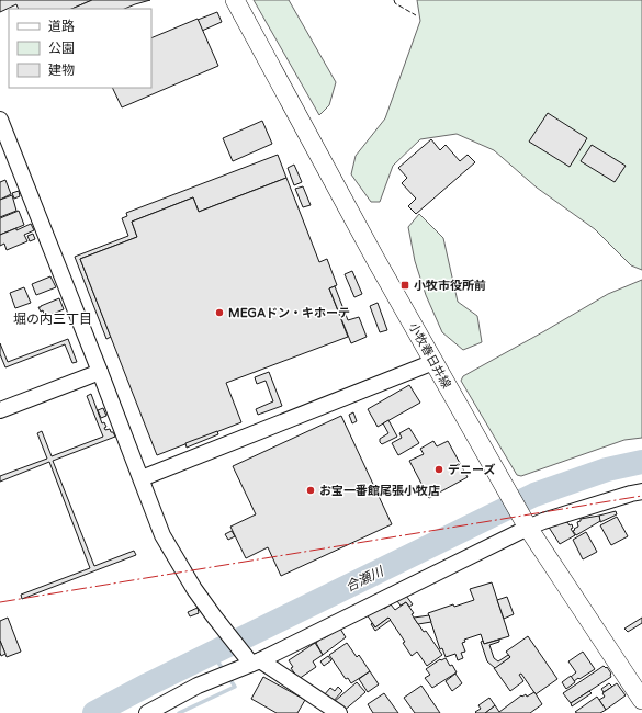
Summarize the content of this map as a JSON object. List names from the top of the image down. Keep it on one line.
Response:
{"streets":{"main road":["小牧春日井線"]},"districts":["堀の内三丁目"],"water":["合瀬川"],"places":{"transit":["小牧市役所前"],"other":["MEGAドン・キホーテ","デニーズ","お宝一番館尾張小牧店"]},"legend":["道路","公園","建物"]}
